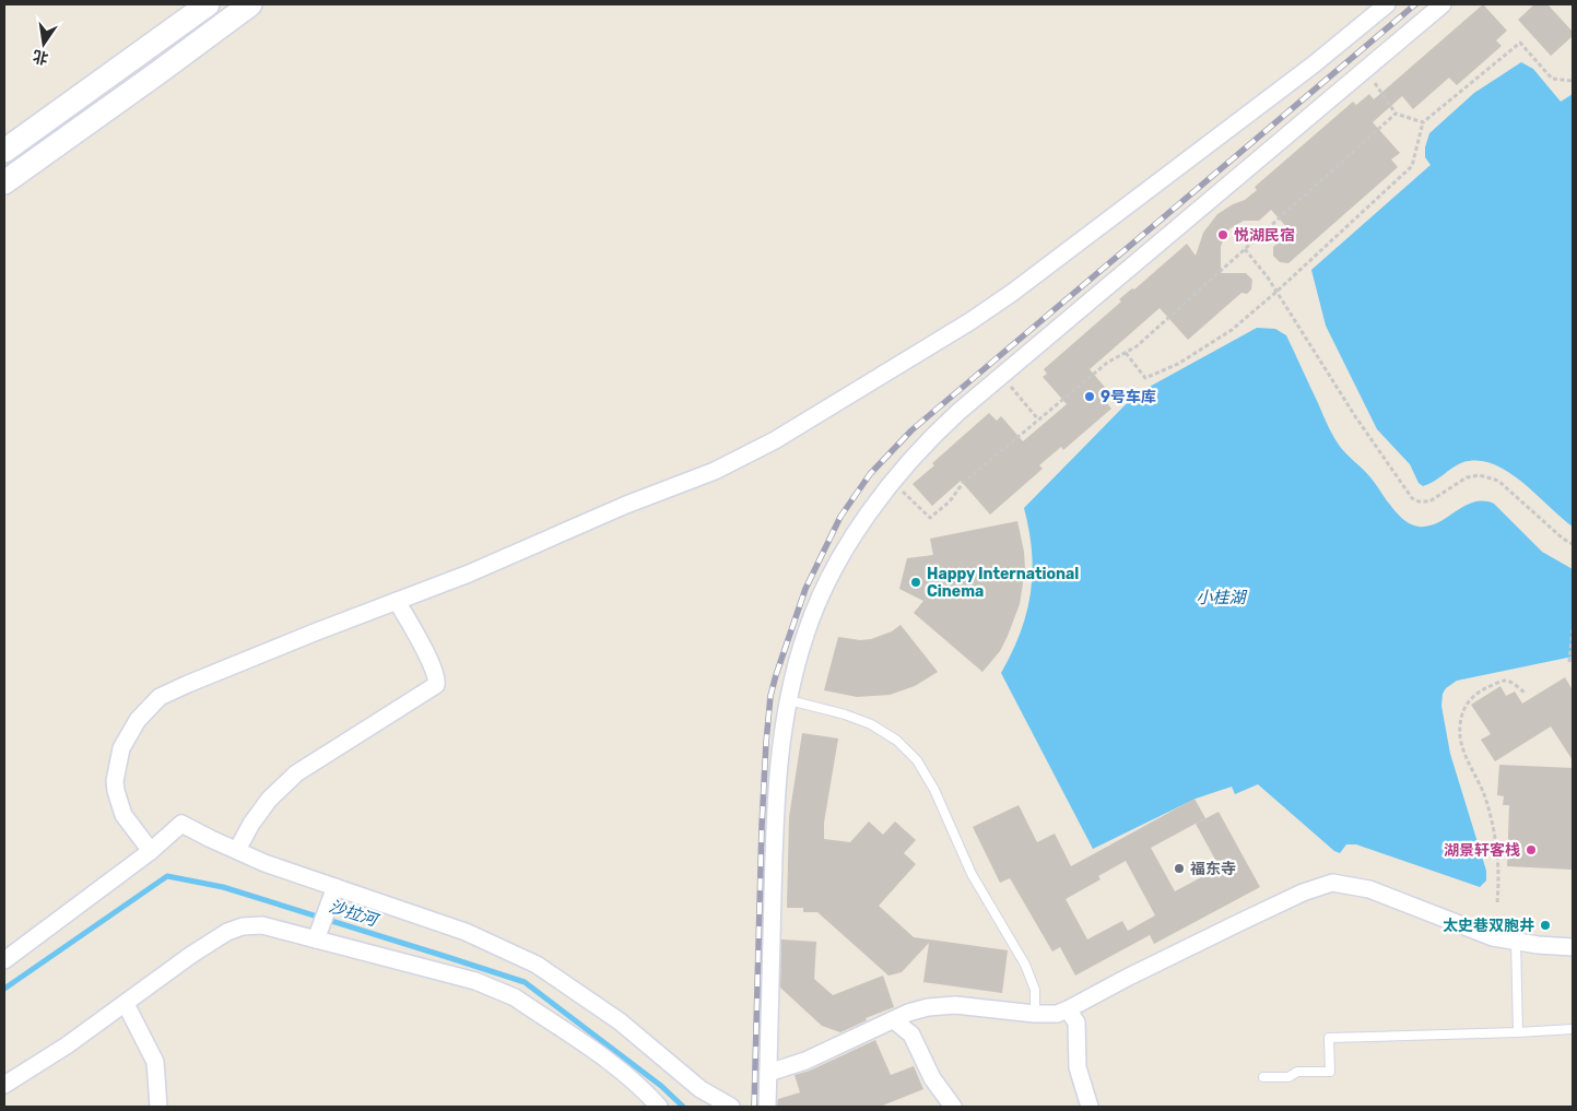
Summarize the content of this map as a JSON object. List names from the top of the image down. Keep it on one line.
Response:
{"water":["小桂湖","沙拉河"],"places":["悦湖民宿","9号车库","Happy International Cinema","湖景轩客栈","福东寺","太史巷双胞井"],"north":"bottom"}
